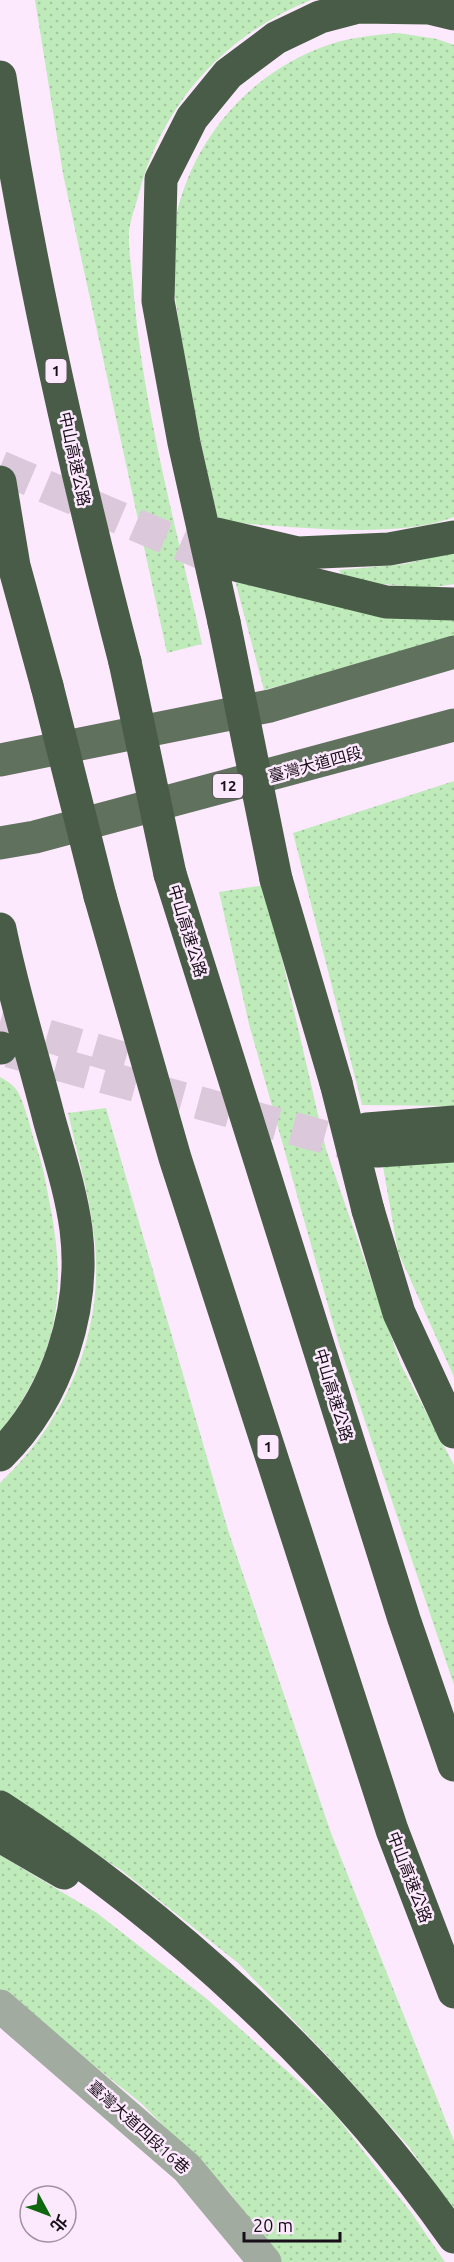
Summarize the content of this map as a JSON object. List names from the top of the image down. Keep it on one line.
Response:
{"streets":{"highway":["1","中山高速公路"],"main road":["臺灣大道四段","12"],"street":["臺灣大道四段16巷"]},"scale_bar":"20 m","north":"bottom right"}
